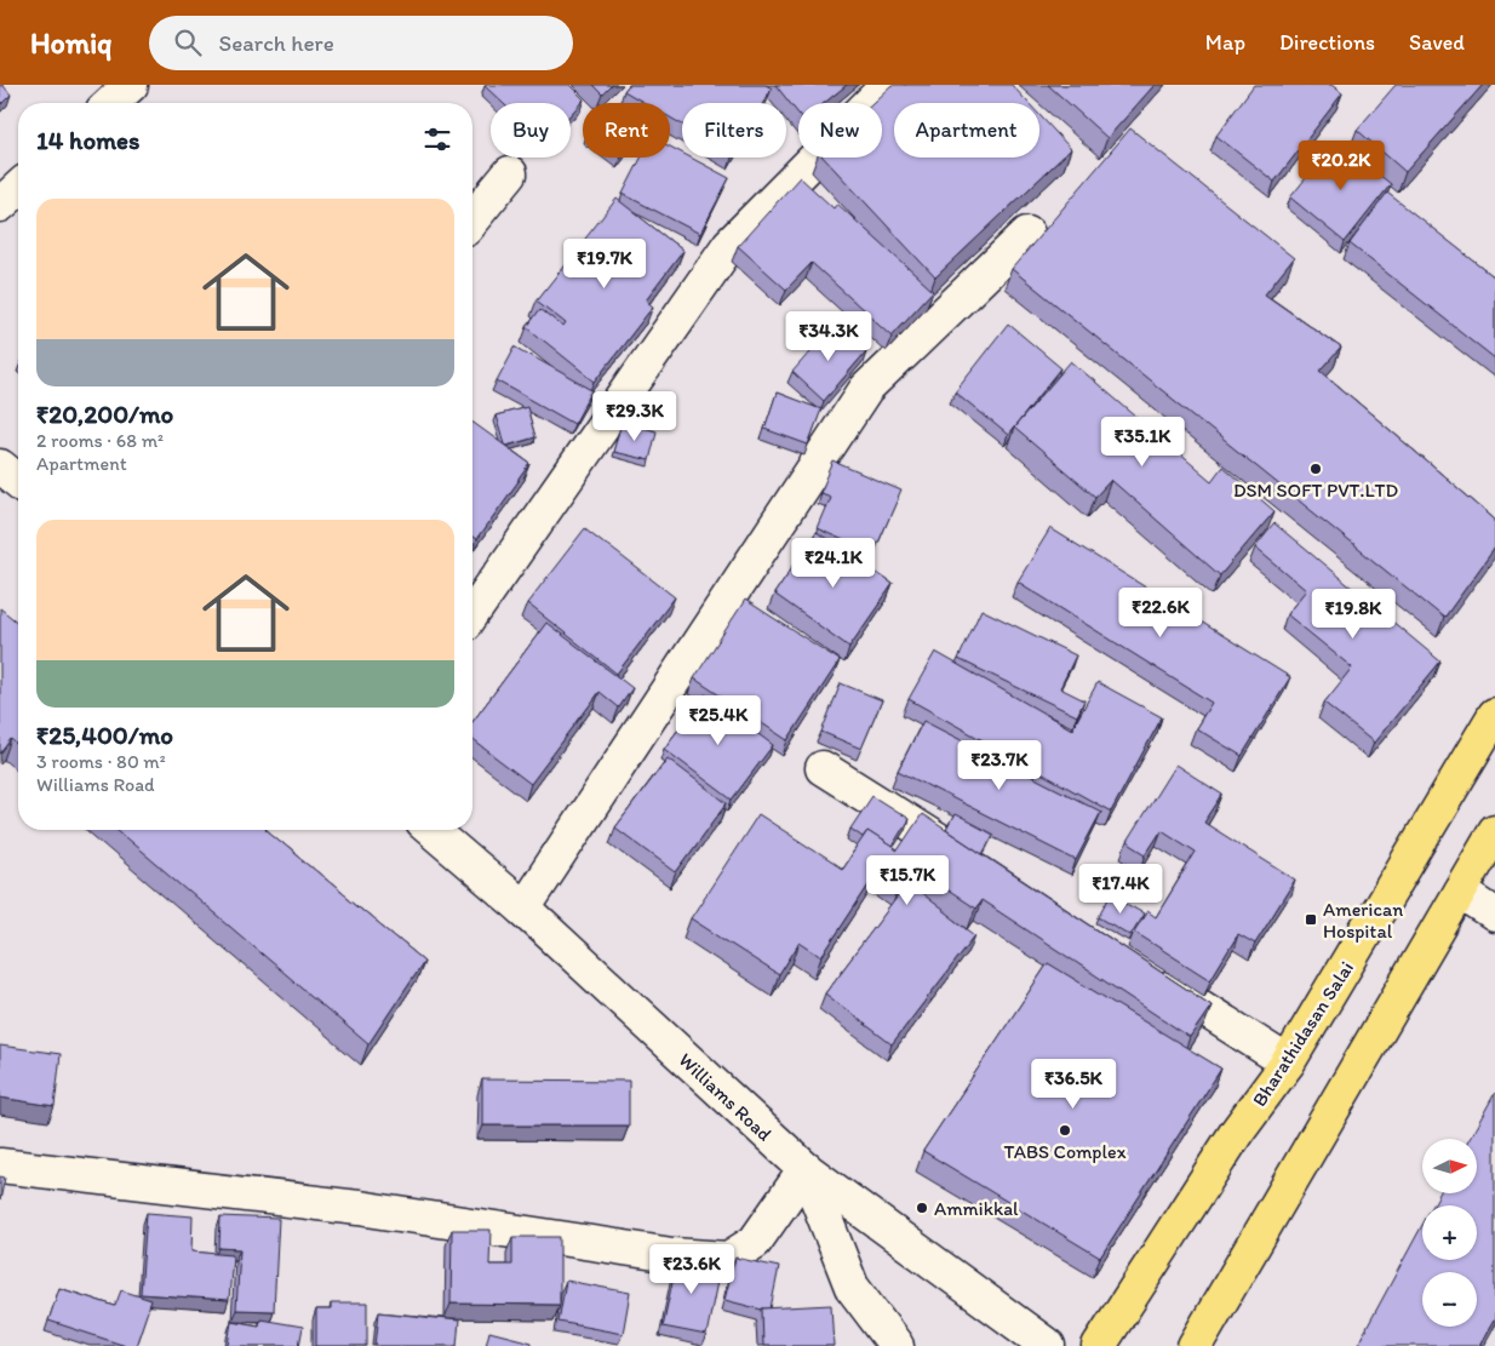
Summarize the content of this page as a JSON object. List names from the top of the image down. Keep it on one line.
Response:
{"streets":{"main road":["Bharathidasan Salai"],"street":["Williams Road"]},"places":{"other":["DSM SOFT PVT.LTD","TABS Complex","Ammikkal"],"transit":["American Hospital"]},"north":"right","page":{"header":"Homiq","search":"Search here","nav":["Map","Directions","Saved"],"chip":["Buy","Rent","Filters","New","Apartment"],"heading":"14 homes","price":["₹20.2K","₹19.7K","₹34.3K","₹29.3K","₹35.1K","₹24.1K","₹22.6K","₹19.8K","₹25.4K","₹23.7K","₹15.7K","₹17.4K","₹36.5K","₹23.6K"],"list":[{"name":"₹20,200/mo","note":"2 rooms · 68 m² · Apartment"},{"name":"₹25,400/mo","note":"3 rooms · 80 m² · Williams Road"}],"map_buttons":["+","−"]}}
